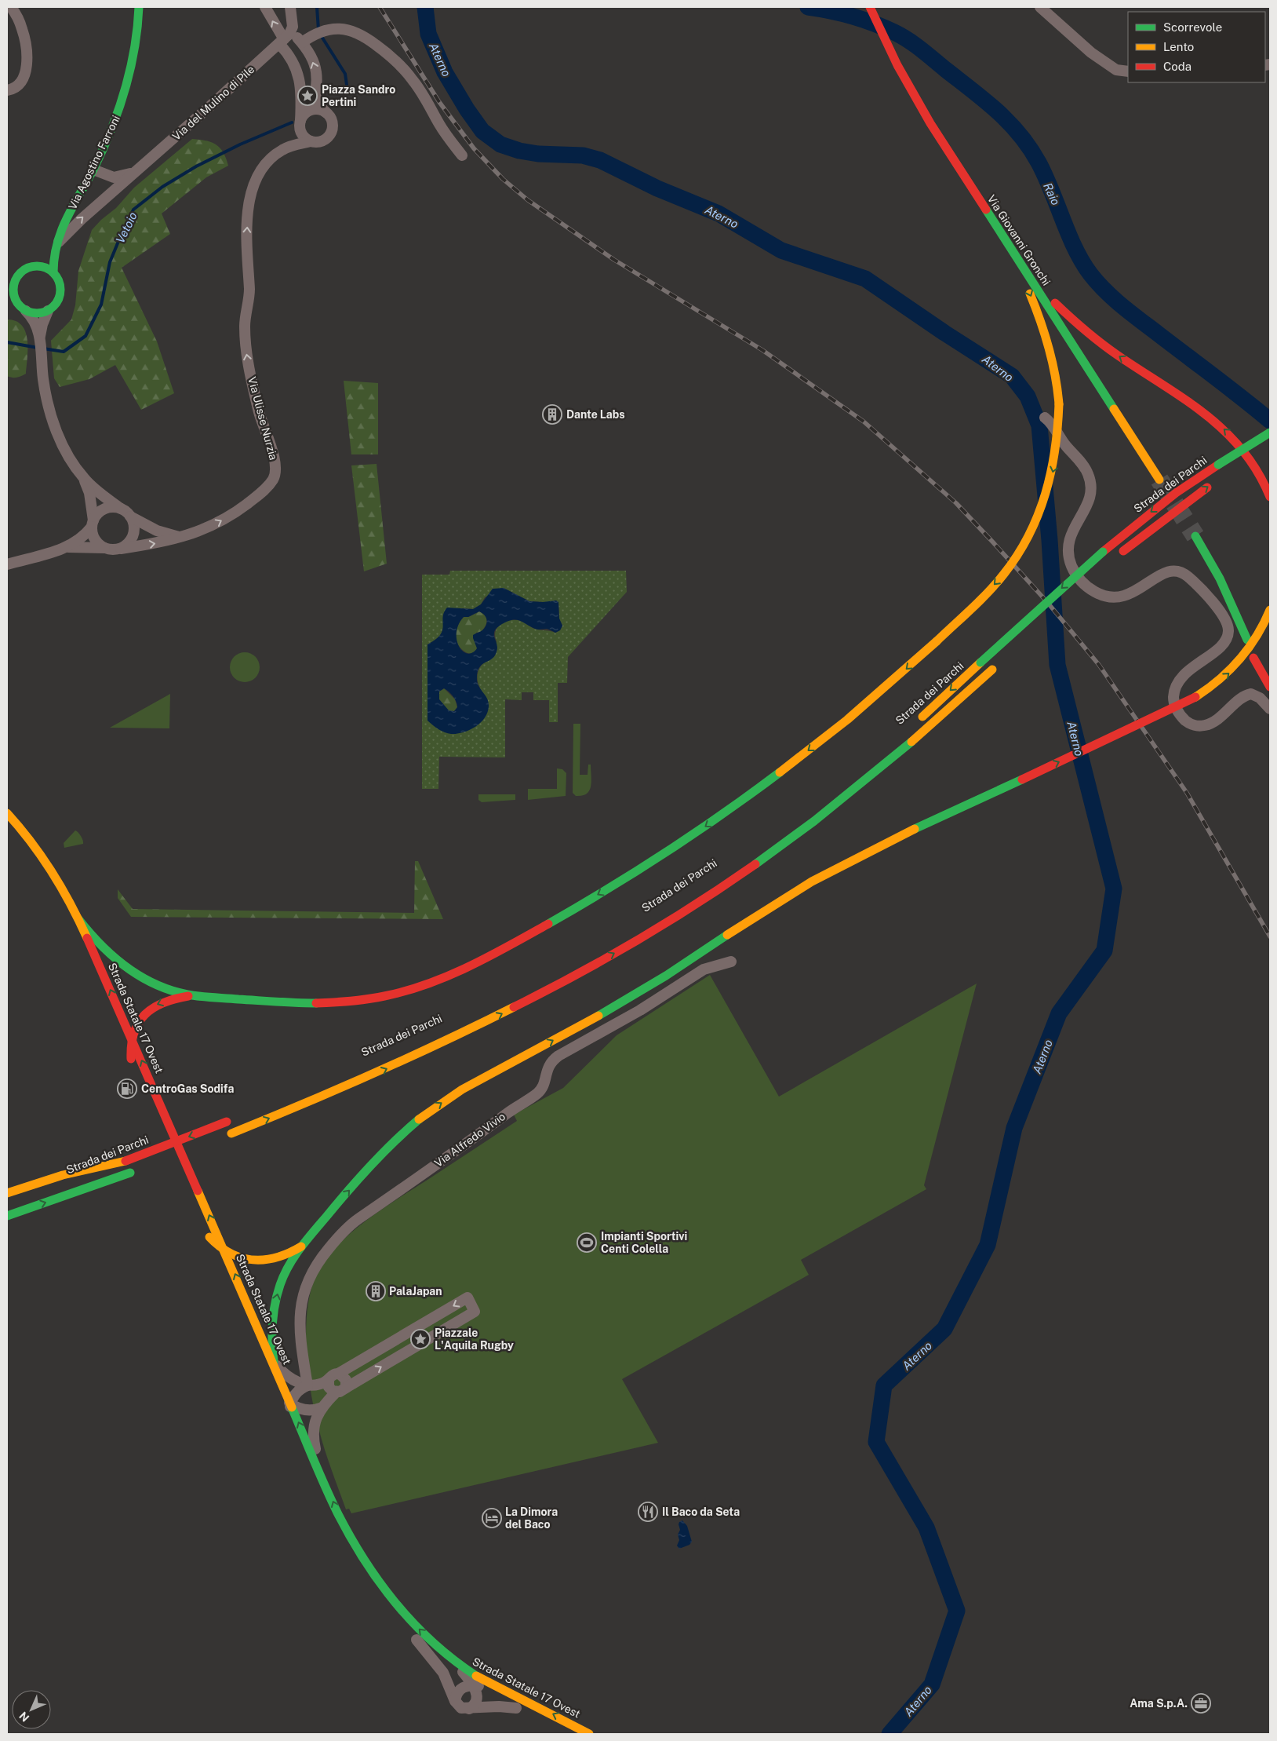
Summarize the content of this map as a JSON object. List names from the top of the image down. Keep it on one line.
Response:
{"streets":{"main road":["Via Agostino Farroni","Via Giovanni Gronchi","Strada dei Parchi","Strada Statale 17 Ovest"],"street":["Via del Mulino di Pile","Via Ulisse Nurzia","Via Alfredo Vivio"]},"crossings":[["Via del Mulino di Pile","Via Agostino Farroni"]],"one_way":["Via Ulisse Nurzia"],"water":["Aterno","Raio","Vetoio"],"places":{"place":["Piazza Sandro Pertini","Piazzale L'Aquila Rugby"],"building":["Dante Labs","PalaJapan"],"fuel station":["CentroGas Sodifa"],"sports":["Impianti Sportivi Centi Colella"],"restaurant":["Il Baco da Seta"],"hotel":["La Dimora del Baco"],"office":["Ama S.p.A."]},"legend":["Scorrevole","Lento","Coda"],"north":"bottom left"}
